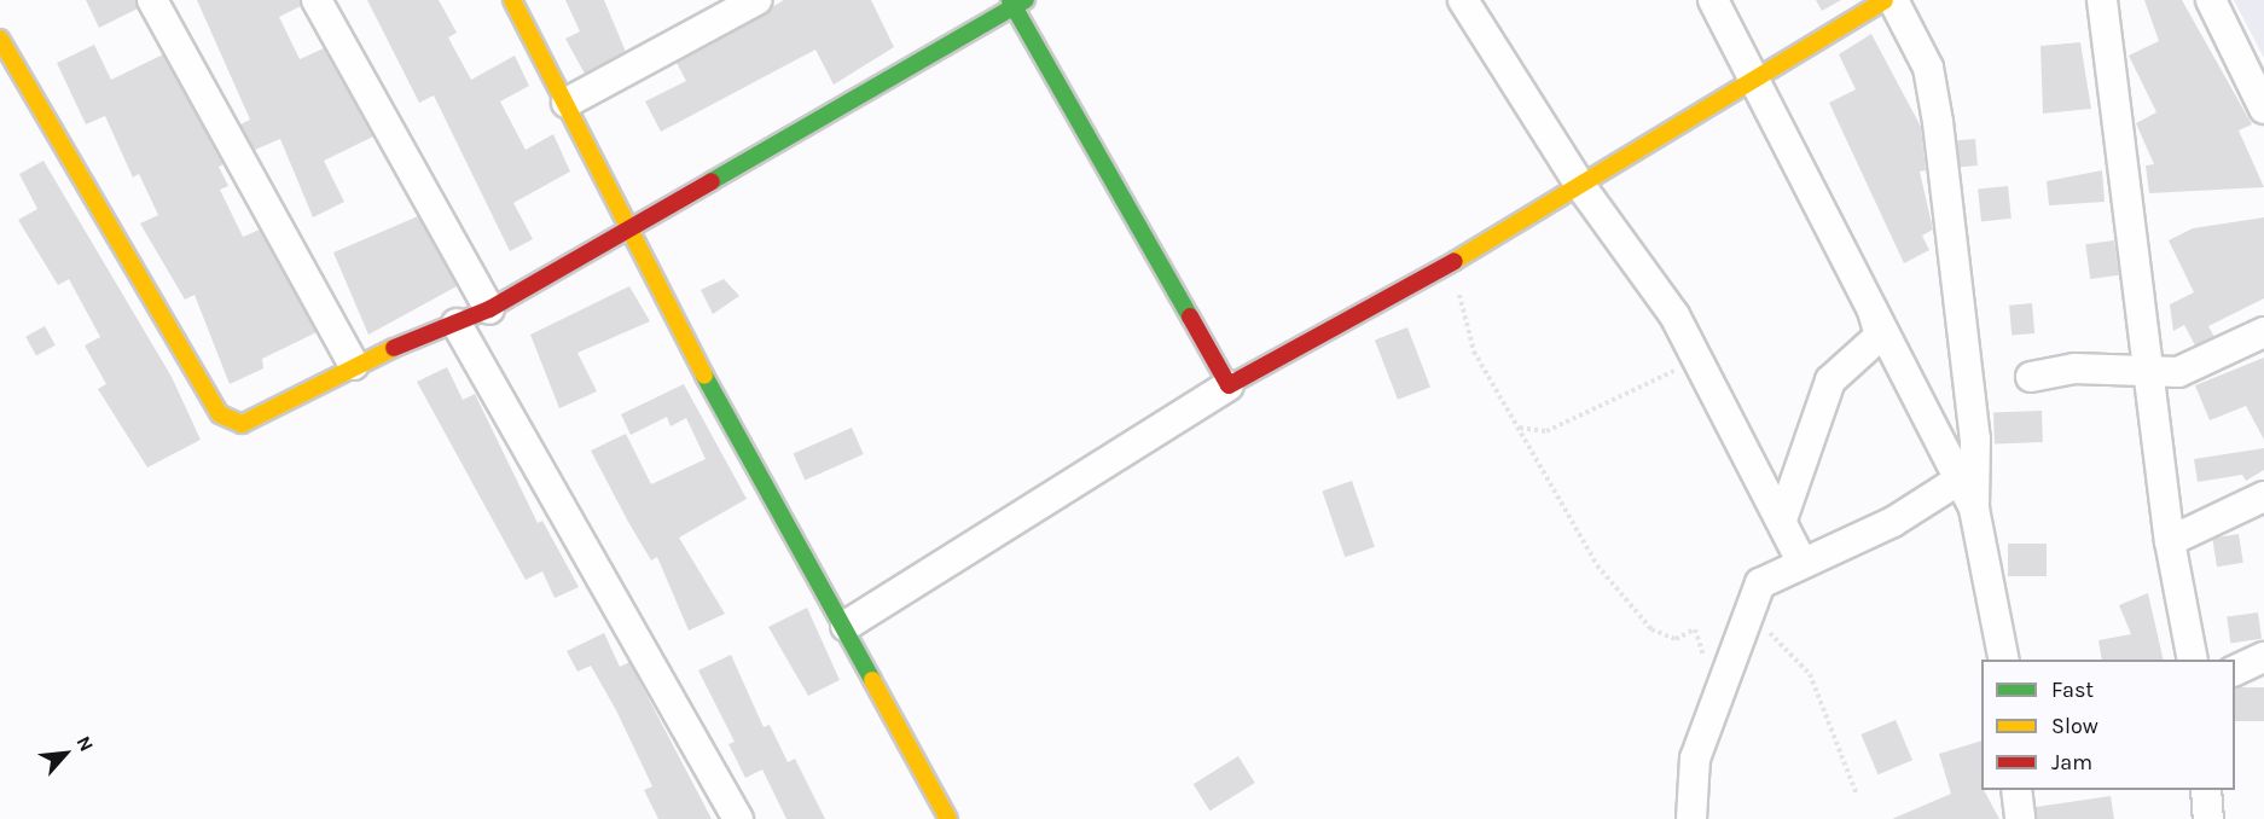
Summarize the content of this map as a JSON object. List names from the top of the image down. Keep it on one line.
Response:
{"legend":["Fast","Slow","Jam"],"north":"top right"}
